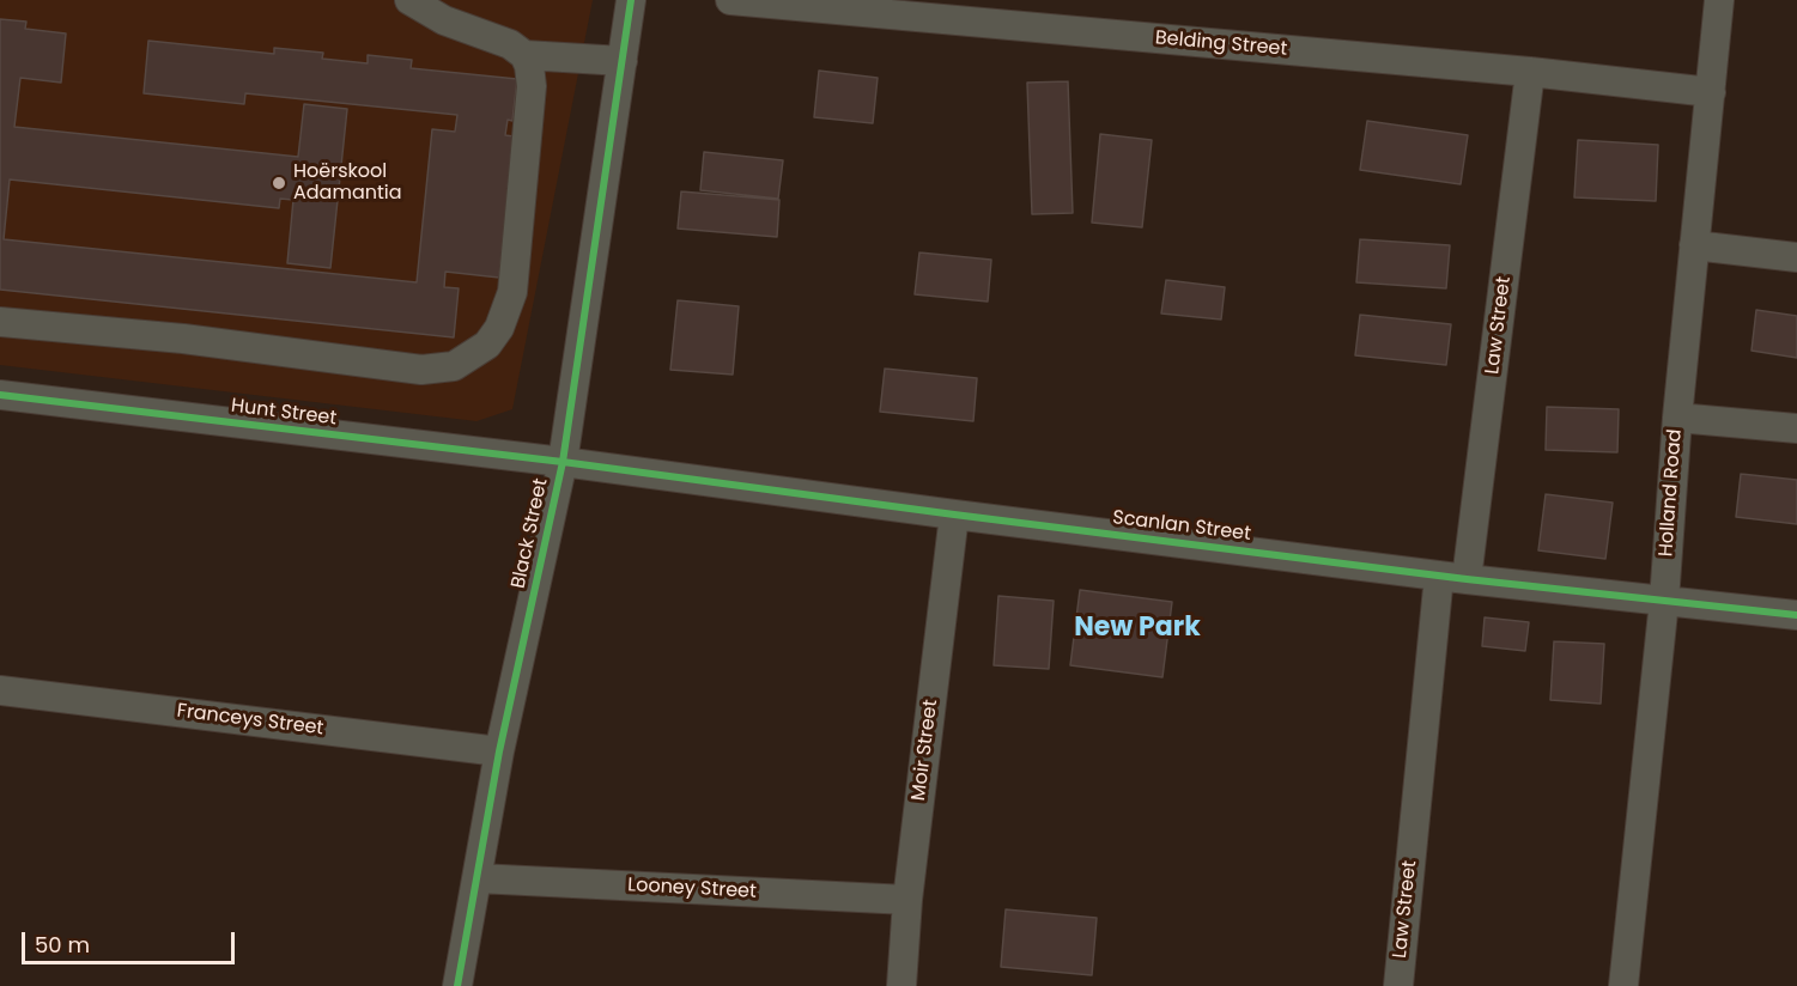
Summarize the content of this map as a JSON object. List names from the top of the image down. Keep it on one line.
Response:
{"streets":{"street":["Belding Street","Law Street","Hunt Street","Holland Road","Scanlan Street","Black Street","Franceys Street","Moir Street","Looney Street"]},"crossings":[["Belding Street","Law Street"],["Belding Street","Holland Road"],["Law Street","Scanlan Street"],["Hunt Street","Scanlan Street"],["Hunt Street","Black Street"],["Holland Road","Scanlan Street"],["Scanlan Street","Black Street"],["Scanlan Street","Moir Street"],["Black Street","Franceys Street"],["Black Street","Looney Street"],["Moir Street","Looney Street"]],"districts":["New Park"],"places":["Hoërskool Adamantia"],"scale_bar":"50 m"}
